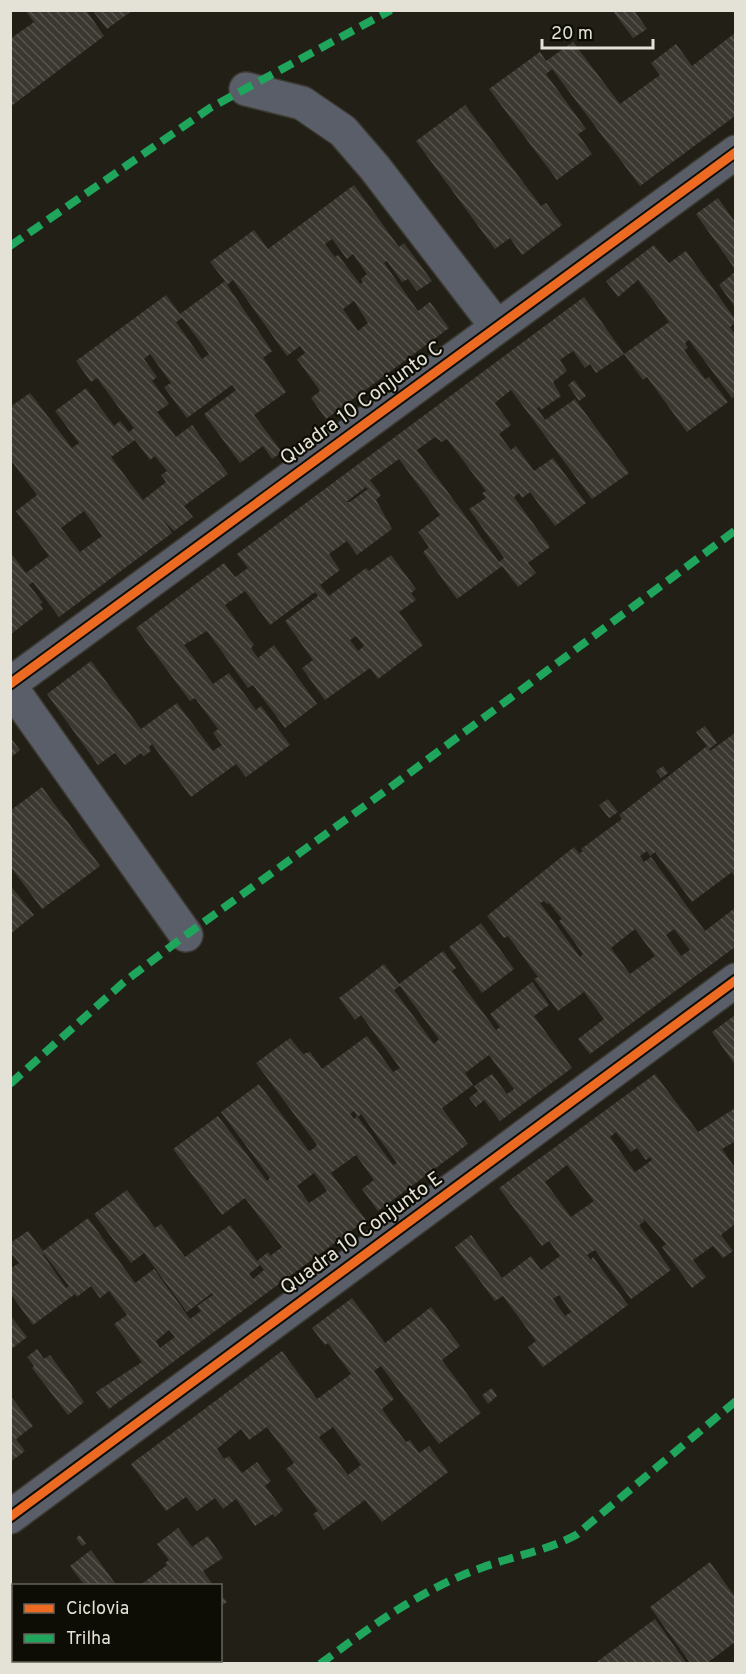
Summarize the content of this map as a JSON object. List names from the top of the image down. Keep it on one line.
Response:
{"streets":{"street":["Quadra 10 Conjunto C","Quadra 10 Conjunto E"]},"legend":["Ciclovia","Trilha"],"scale_bar":"20 m"}
